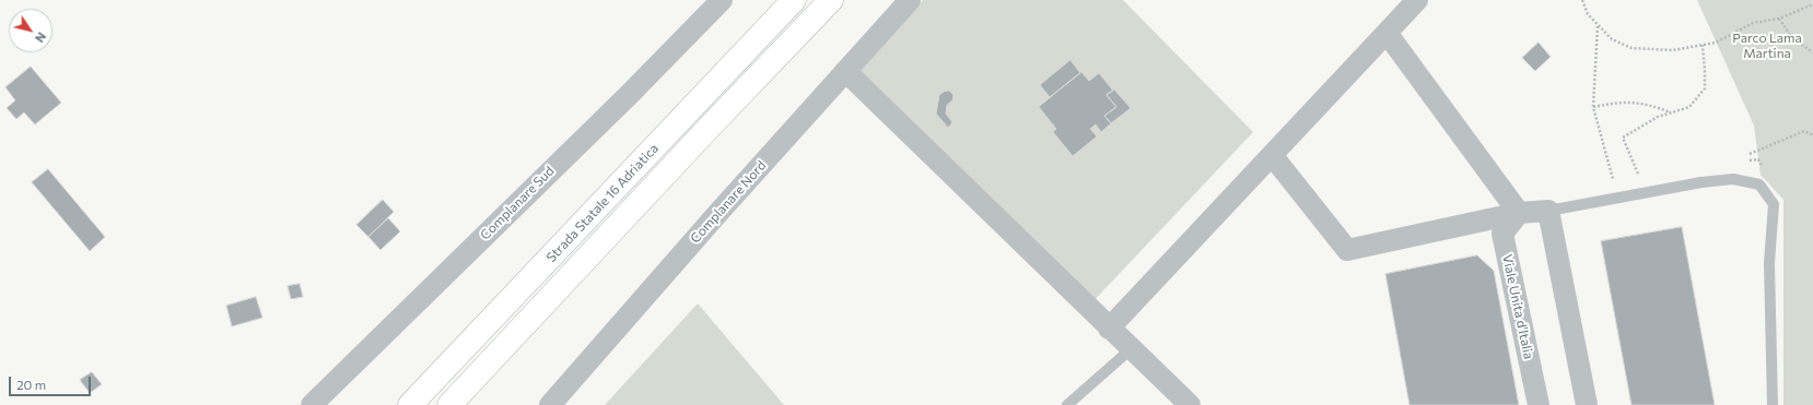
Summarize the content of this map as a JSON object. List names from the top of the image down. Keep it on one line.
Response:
{"streets":{"highway":["Strada Statale 16 Adriatica"],"street":["Complanare Nord","Complanare Sud","Viale Unita d'Italia"]},"parks":["Parco Lama Martina"],"scale_bar":"20 m","north":"bottom right"}
